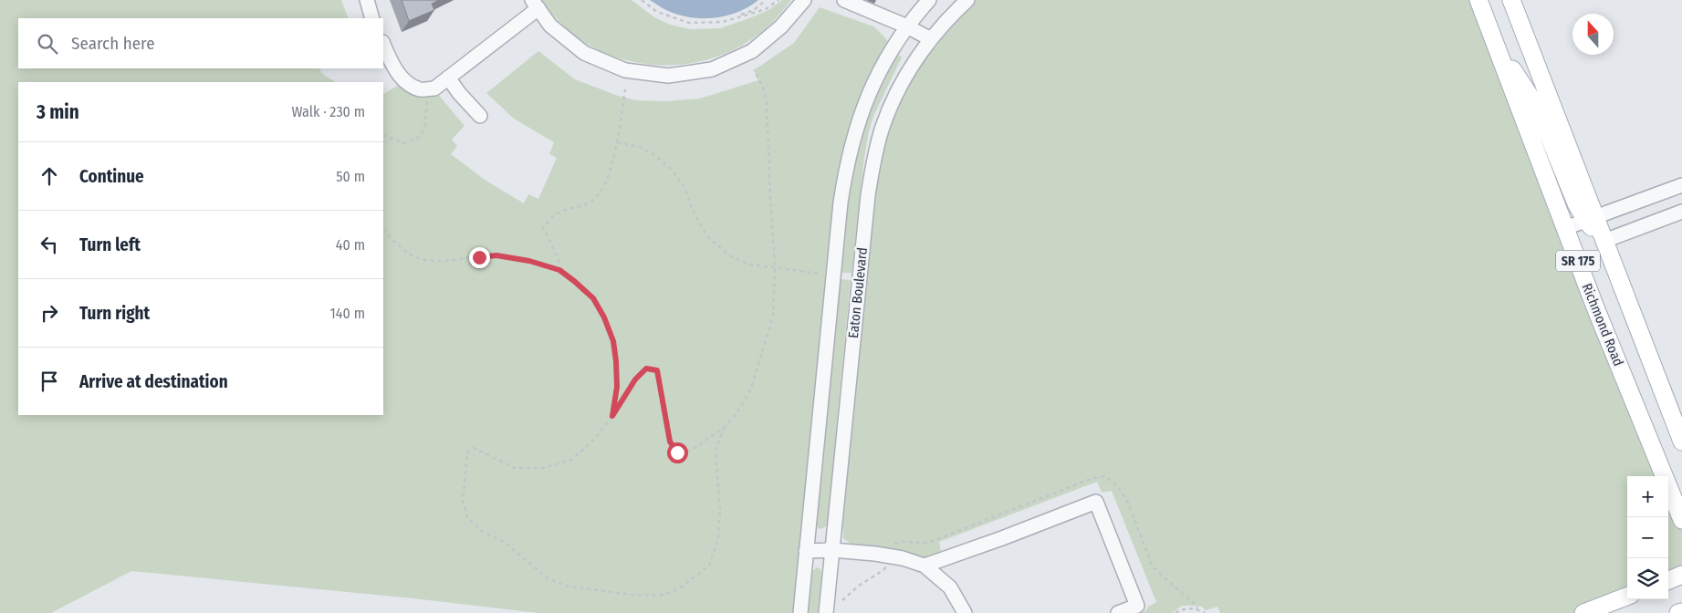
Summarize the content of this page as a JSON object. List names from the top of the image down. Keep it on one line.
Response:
{"streets":{"main road":["SR 175","Richmond Road"],"street":["Eaton Boulevard"]},"north":"top","page":{"search":"Search here","heading":["3 min","Walk · 230 m"],"list":[["Continue","50 m"],["Turn left","40 m"],["Turn right","140 m"],"Arrive at destination"],"map_buttons":["+","−"]}}
